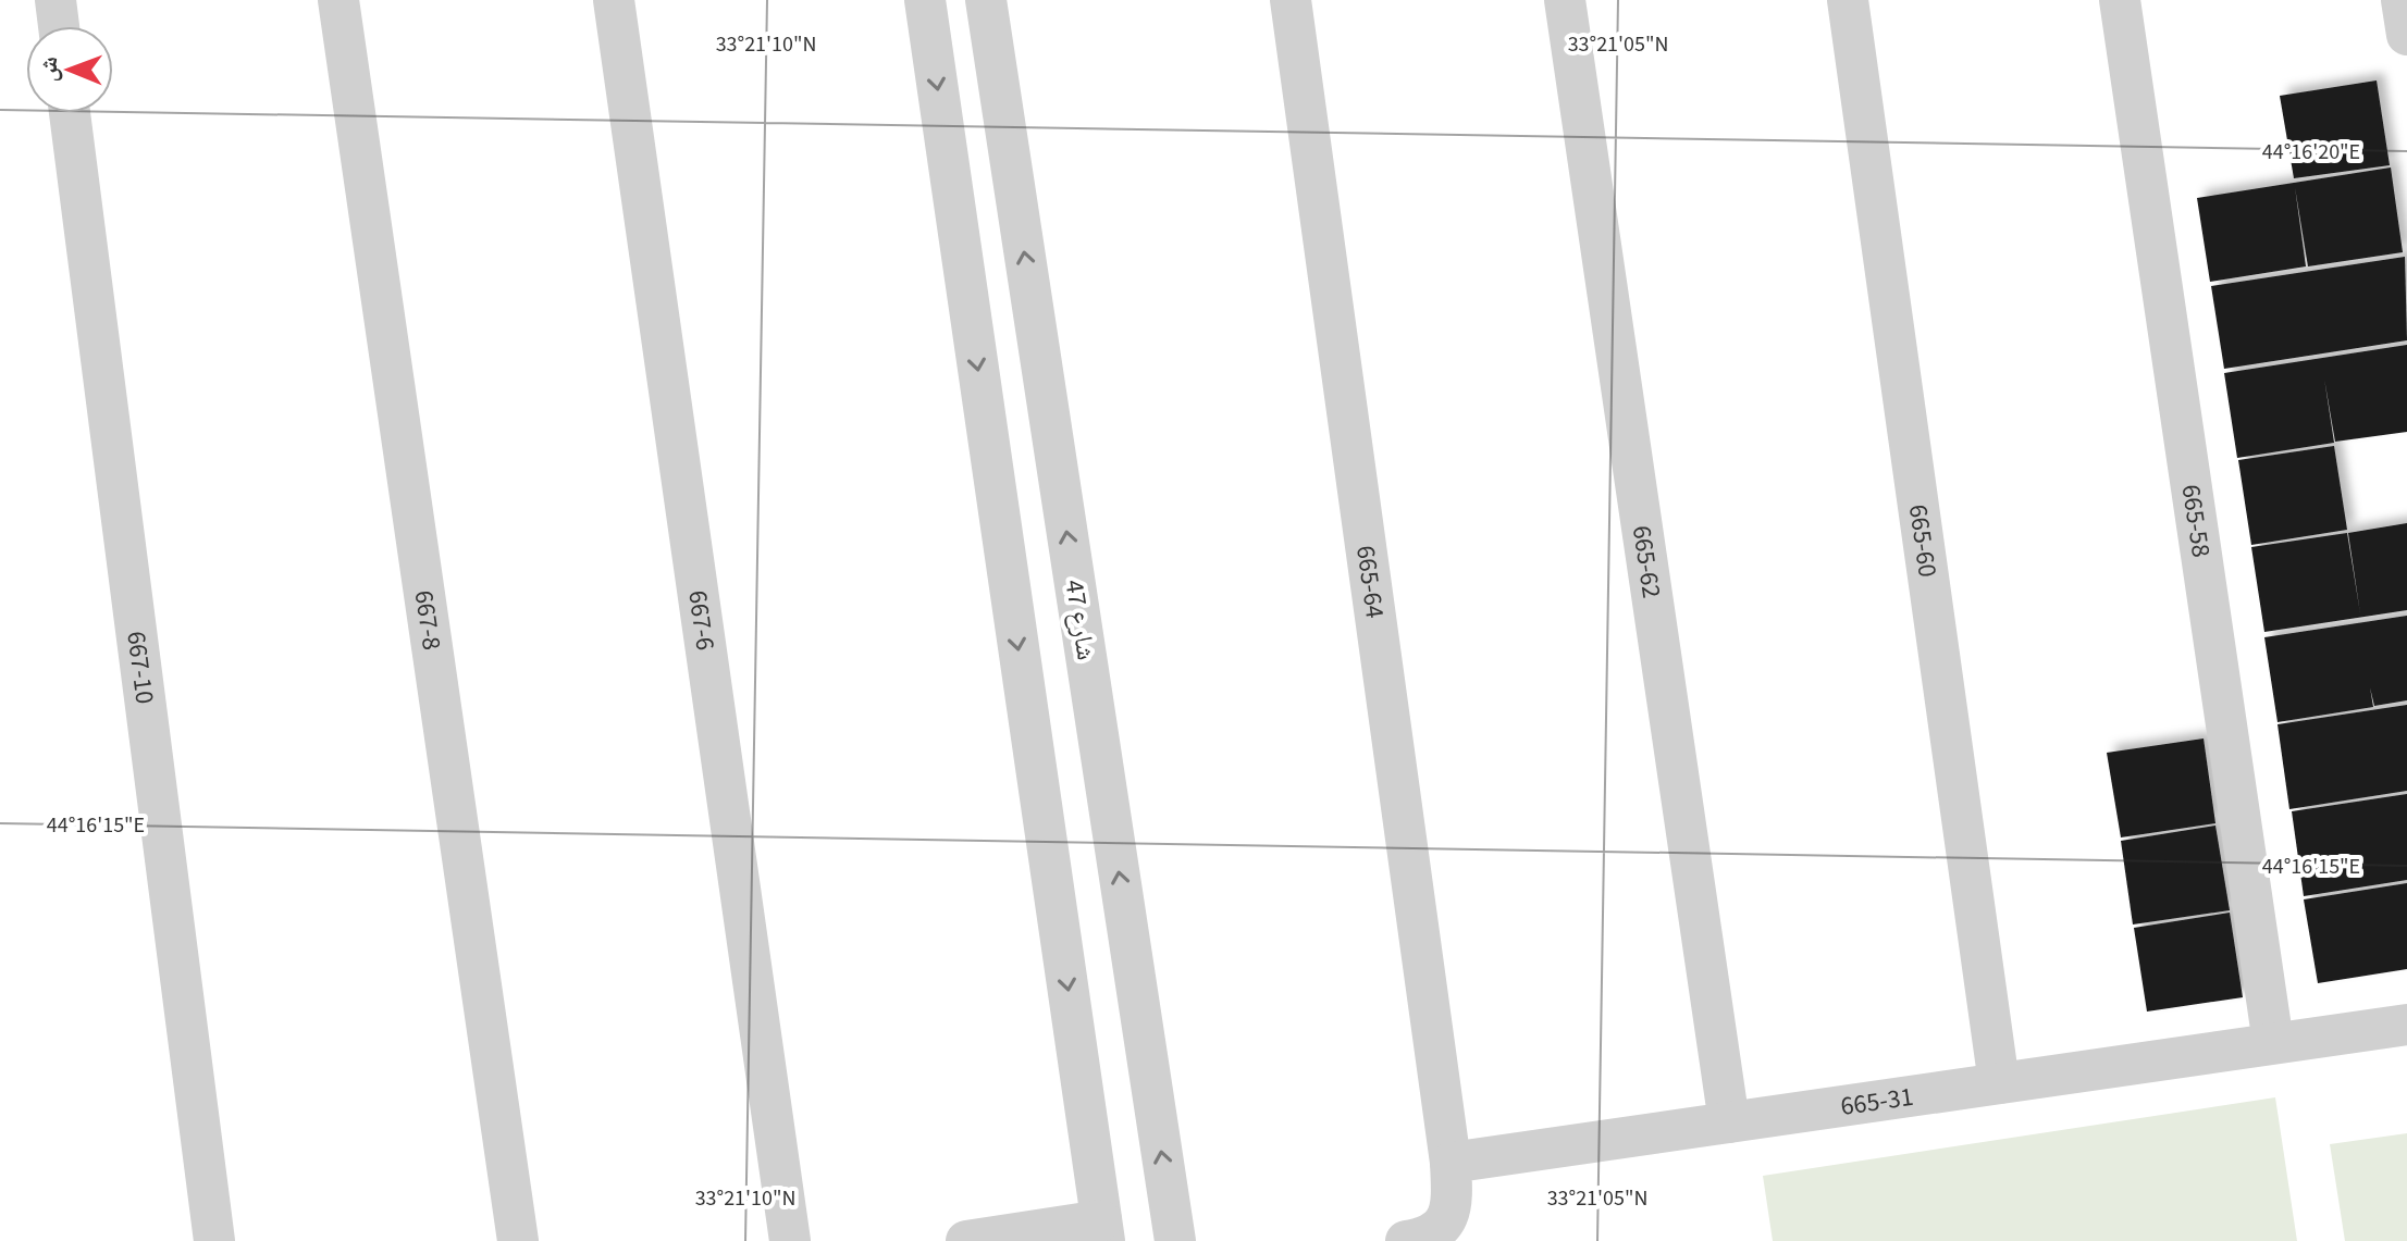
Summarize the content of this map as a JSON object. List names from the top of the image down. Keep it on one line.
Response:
{"streets":{"street":["665-58","665-60","665-62","665-64","667-8","667-6","شارع 47","667-10","665-31"]},"crossings":[["665-58","665-31"],["665-60","665-31"],["665-62","665-31"],["665-64","665-31"]],"north":"left","coordinates":["33°21'10\"N","33°21'05\"N","44°16'20\"E","44°16'15\"E"]}
